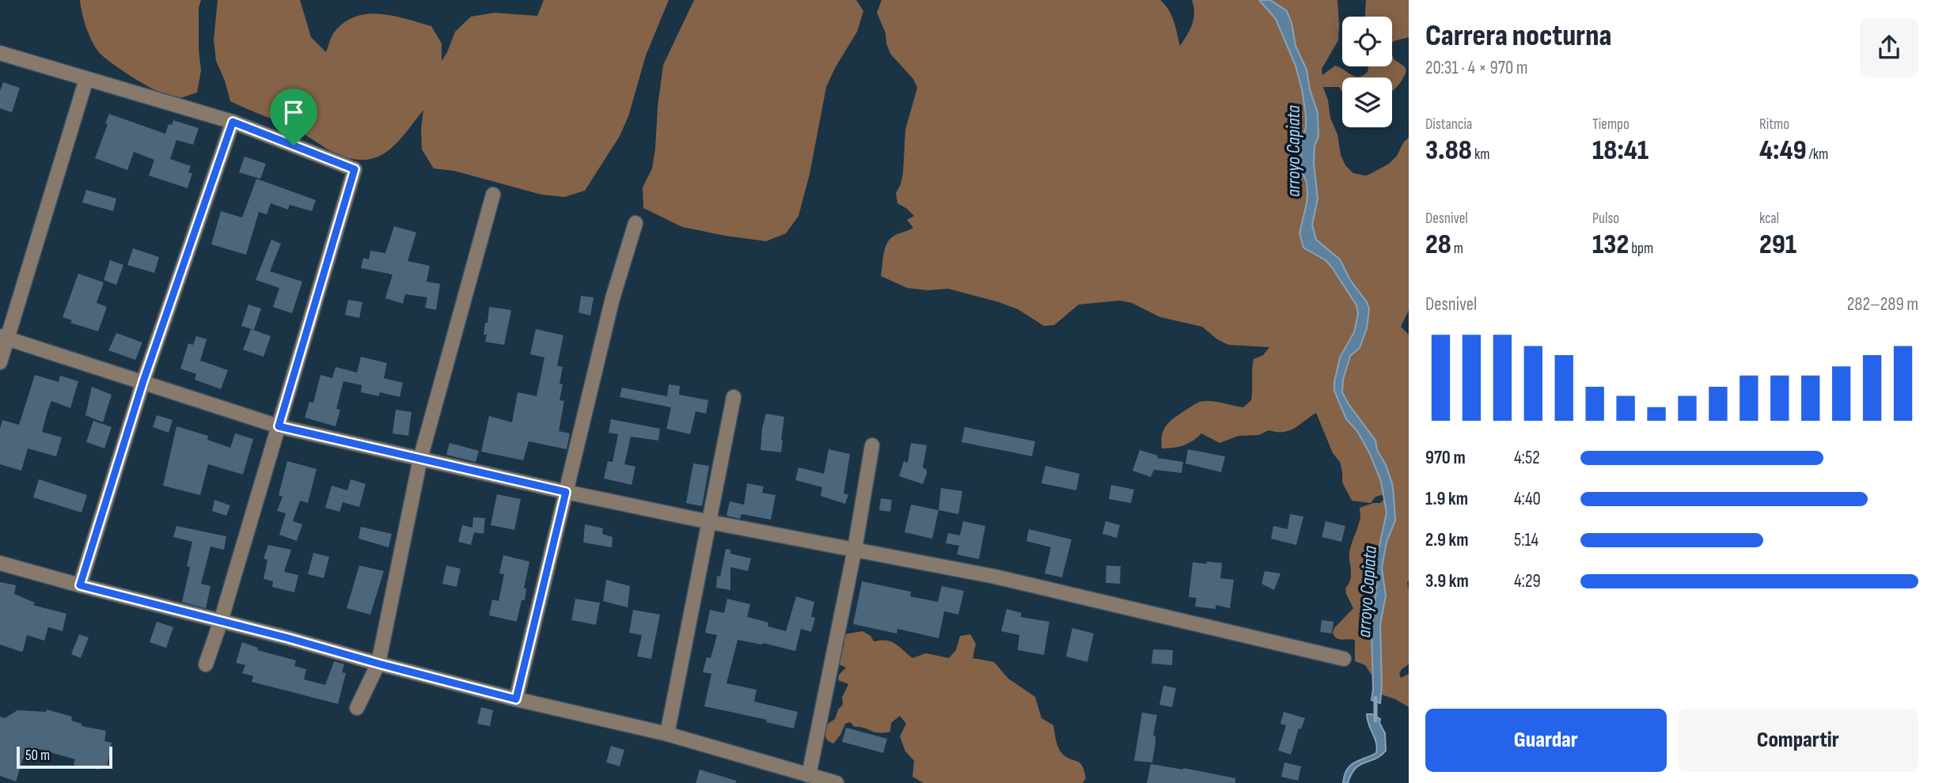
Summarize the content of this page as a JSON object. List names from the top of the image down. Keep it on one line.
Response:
{"water":["arroyo Capiata"],"scale_bar":"50 m","page":{"heading":["Carrera nocturna","20:31 · 4 × 970 m"],"stats":[["Distancia","3.88 km"],["Tiempo","18:41"],["Ritmo","4:49 /km"],["Desnivel","28 m"],["Pulso","132 bpm"],["kcal","291"]],"chart":["Desnivel","282–289 m"],"list":[{"name":"970 m","note":"4:52"},{"name":"1.9 km","note":"4:40"},{"name":"2.9 km","note":"5:14"},{"name":"3.9 km","note":"4:29"}],"buttons":["Guardar","Compartir"],"scale":"50 m"}}
